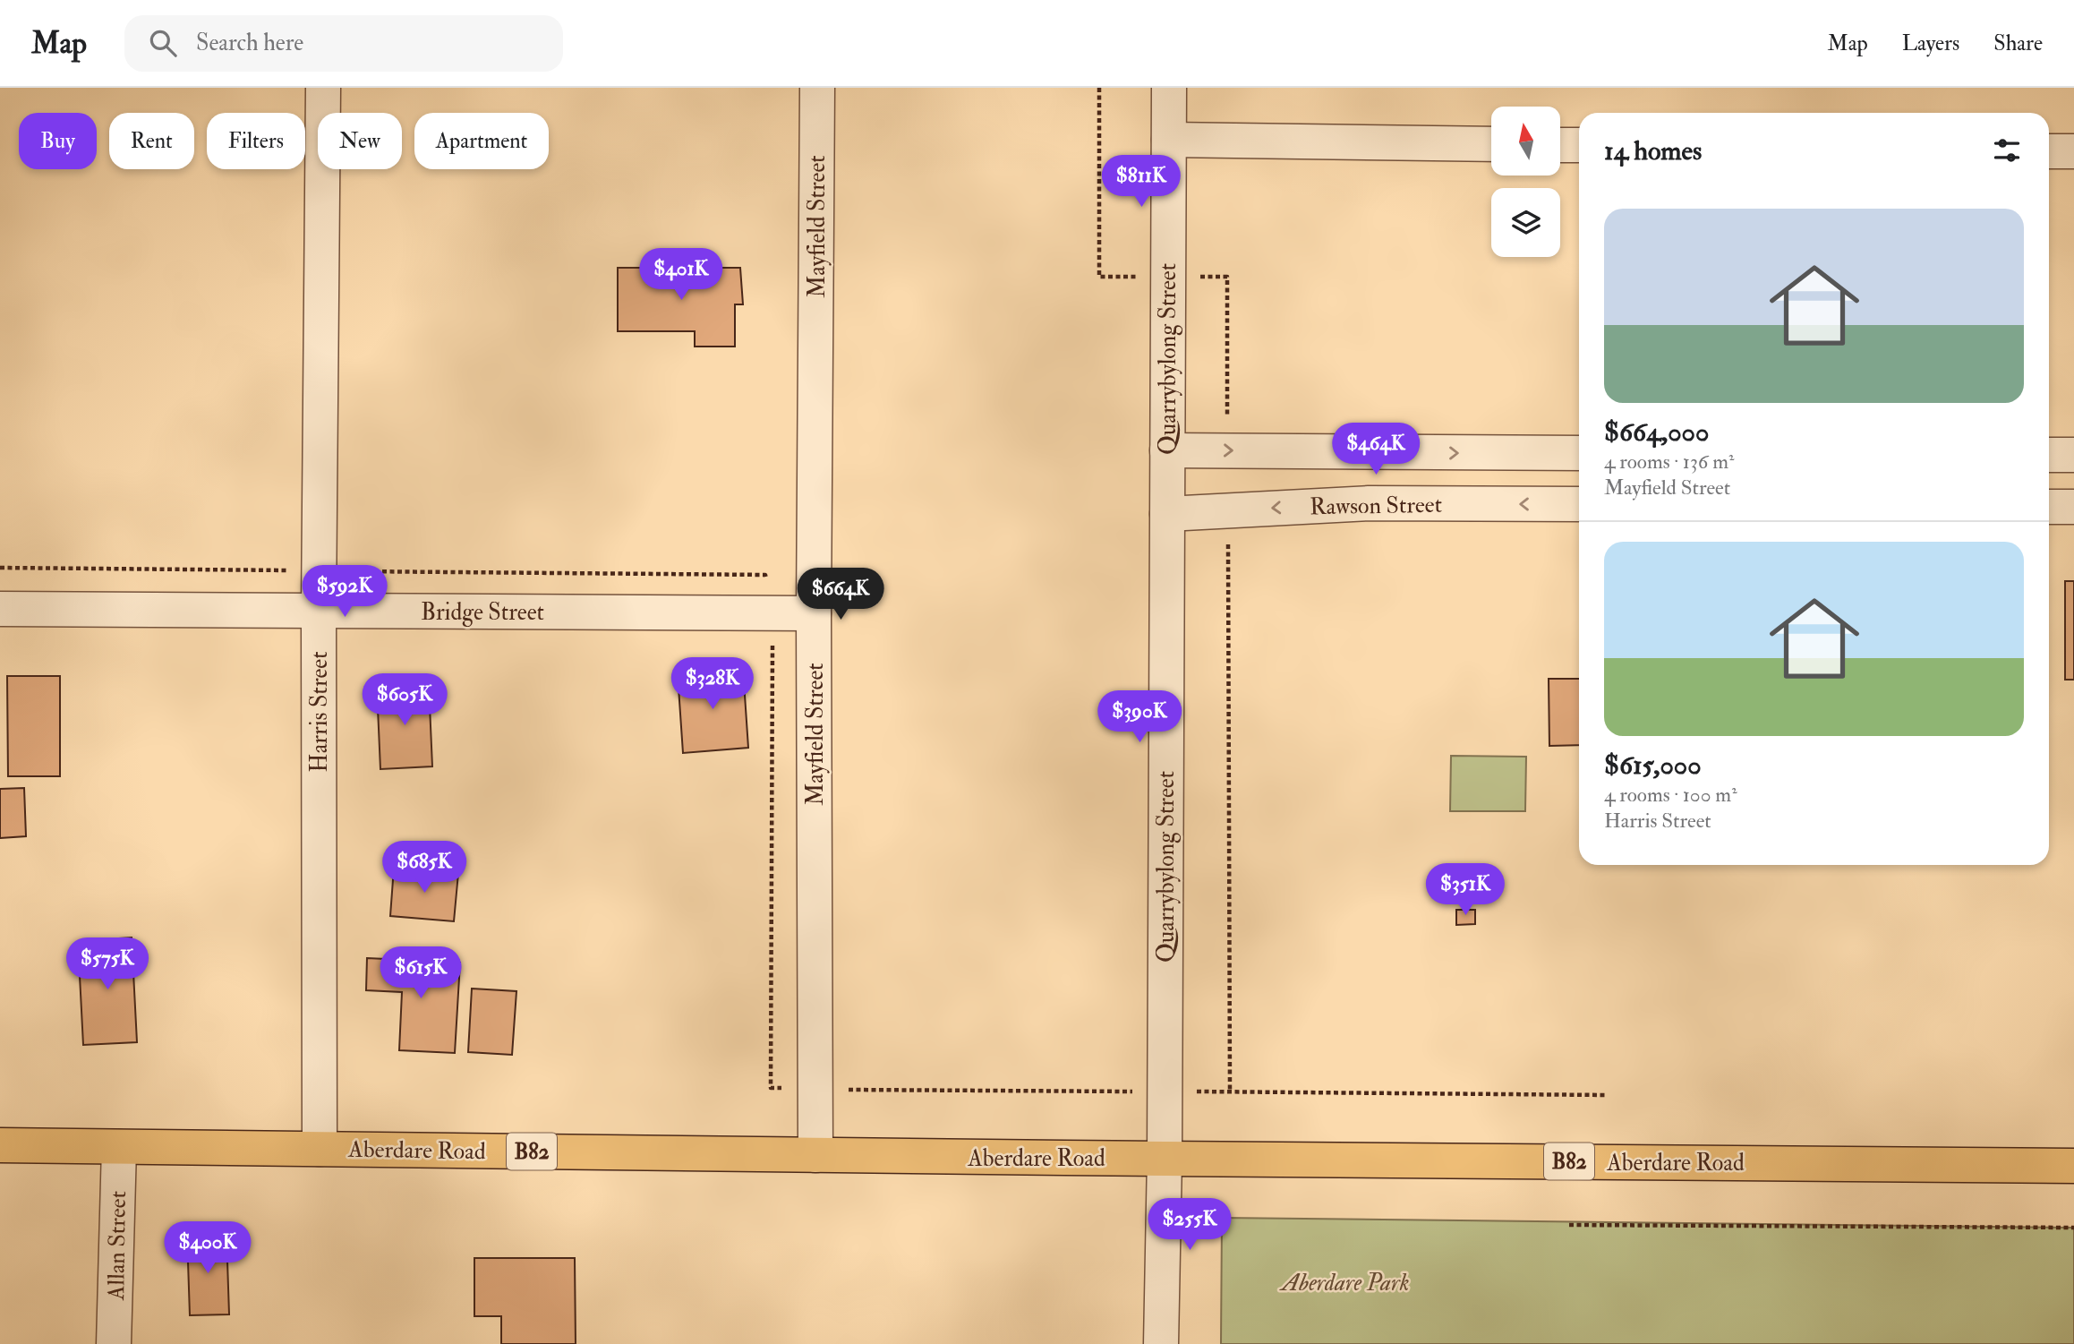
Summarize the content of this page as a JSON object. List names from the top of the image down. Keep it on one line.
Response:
{"streets":{"main road":["Aberdare Road","B82"],"street":["Mayfield Street","Quarrybylong Street","Rawson Street","Bridge Street","Harris Street","Allan Street"]},"crossings":[["Mayfield Street","Bridge Street"],["Mayfield Street","Aberdare Road"],["Quarrybylong Street","Rawson Street"],["Quarrybylong Street","Aberdare Road"],["Bridge Street","Harris Street"],["Harris Street","Aberdare Road"],["Aberdare Road","Allan Street"]],"parks":["Aberdare Park"],"north":"top","page":{"header":"Map","search":"Search here","nav":["Map","Layers","Share"],"chip":["Buy","Rent","Filters","New","Apartment"],"heading":"14 homes","price":["$811K","$401K","$464K","$592K","$664K","$328K","$605K","$390K","$685K","$351K","$575K","$615K","$255K","$400K"],"list":[{"name":"$664,000","note":"4 rooms · 136 m² · Mayfield Street"},{"name":"$615,000","note":"4 rooms · 100 m² · Harris Street"}]}}
